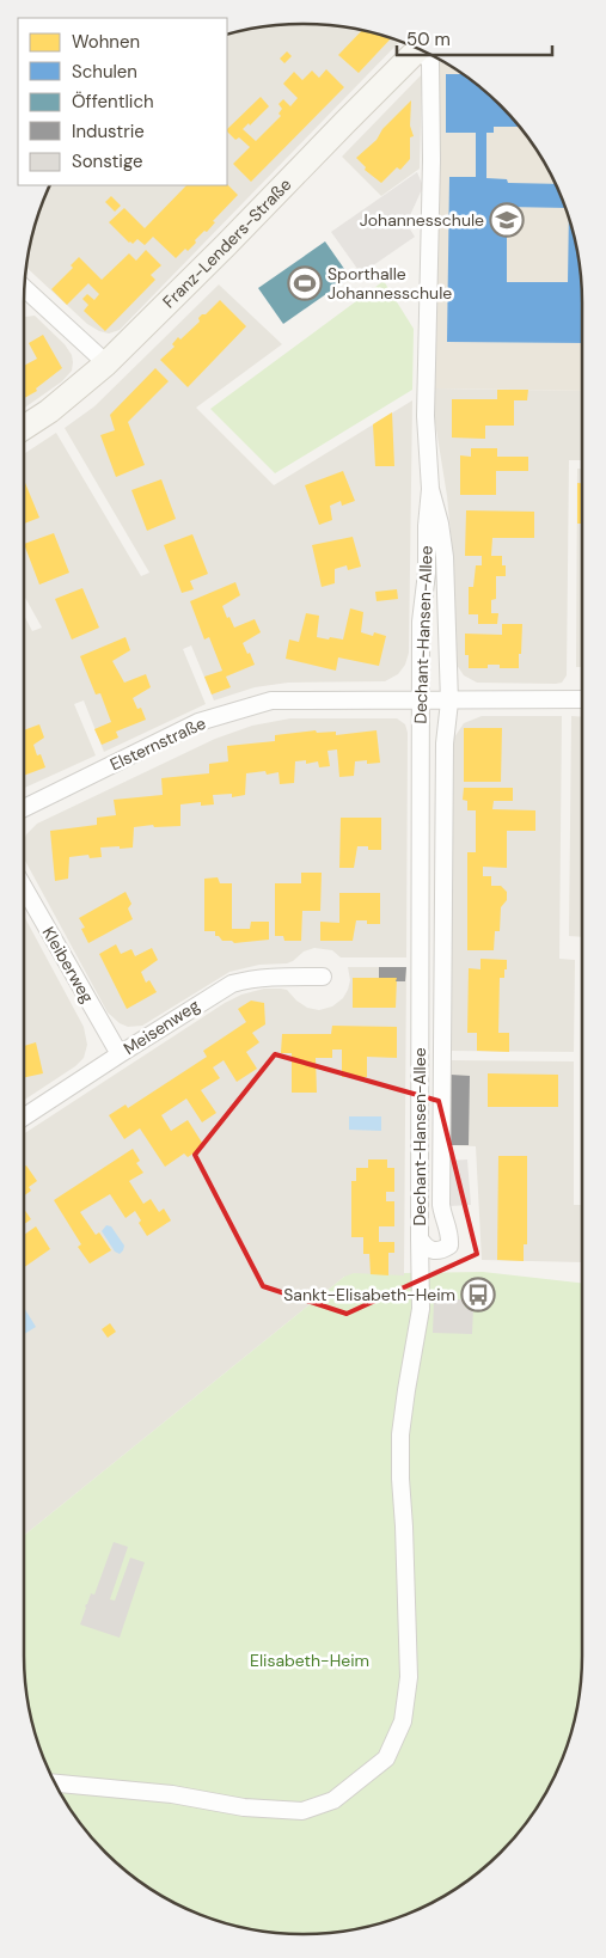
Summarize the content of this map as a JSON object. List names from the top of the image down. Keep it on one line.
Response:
{"streets":{"street":["Franz-Lenders-Straße","Dechant-Hansen-Allee","Elsternstraße","Kleiberweg","Meisenweg"]},"crossings":[["Dechant-Hansen-Allee","Elsternstraße"],["Kleiberweg","Meisenweg"]],"parks":["Elisabeth-Heim"],"places":{"school or university":["Johannesschule"],"sports":["Sporthalle Johannesschule"],"bus stop":["Sankt-Elisabeth-Heim"]},"legend":["Wohnen","Schulen","Öffentlich","Industrie","Sonstige"],"scale_bar":"50 m"}
